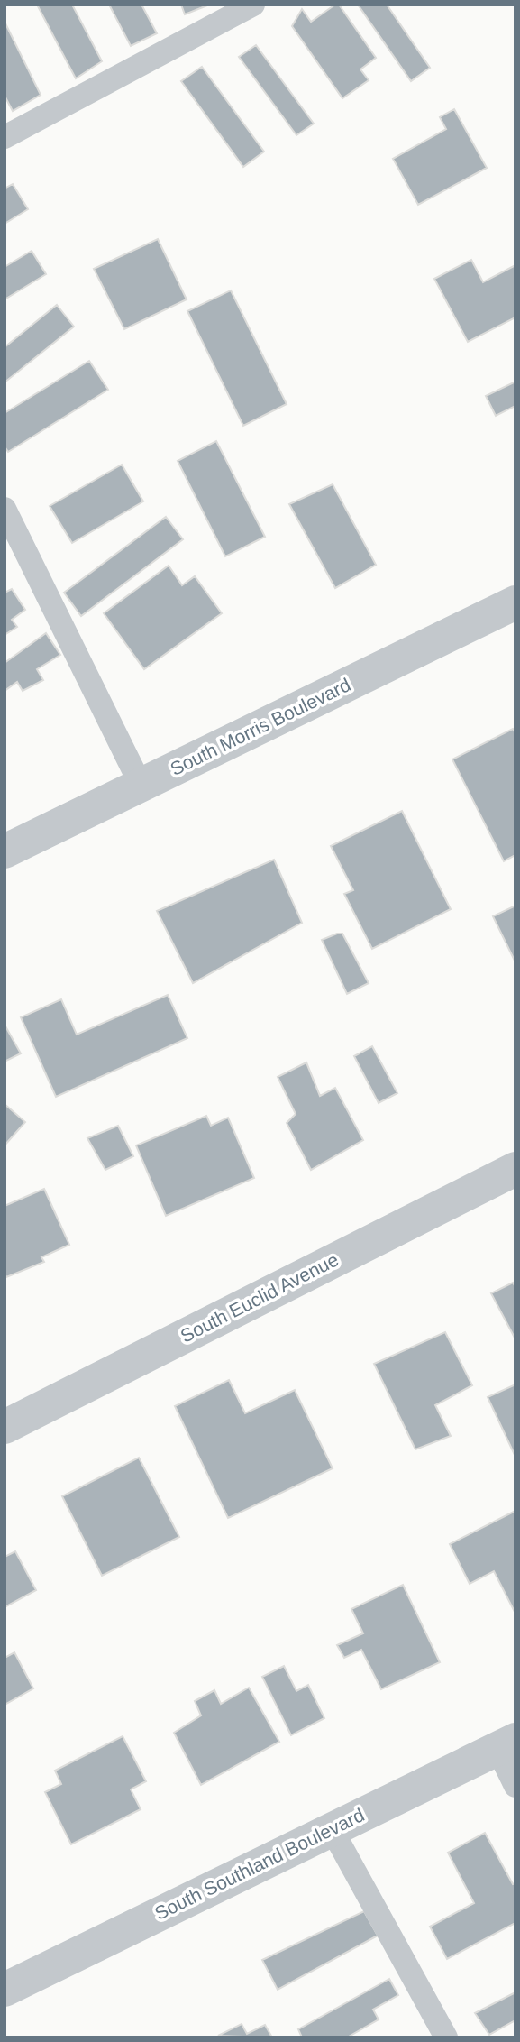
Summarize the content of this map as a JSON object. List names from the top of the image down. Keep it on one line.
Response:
{"streets":{"street":["South Morris Boulevard","South Euclid Avenue","South Southland Boulevard"]}}
